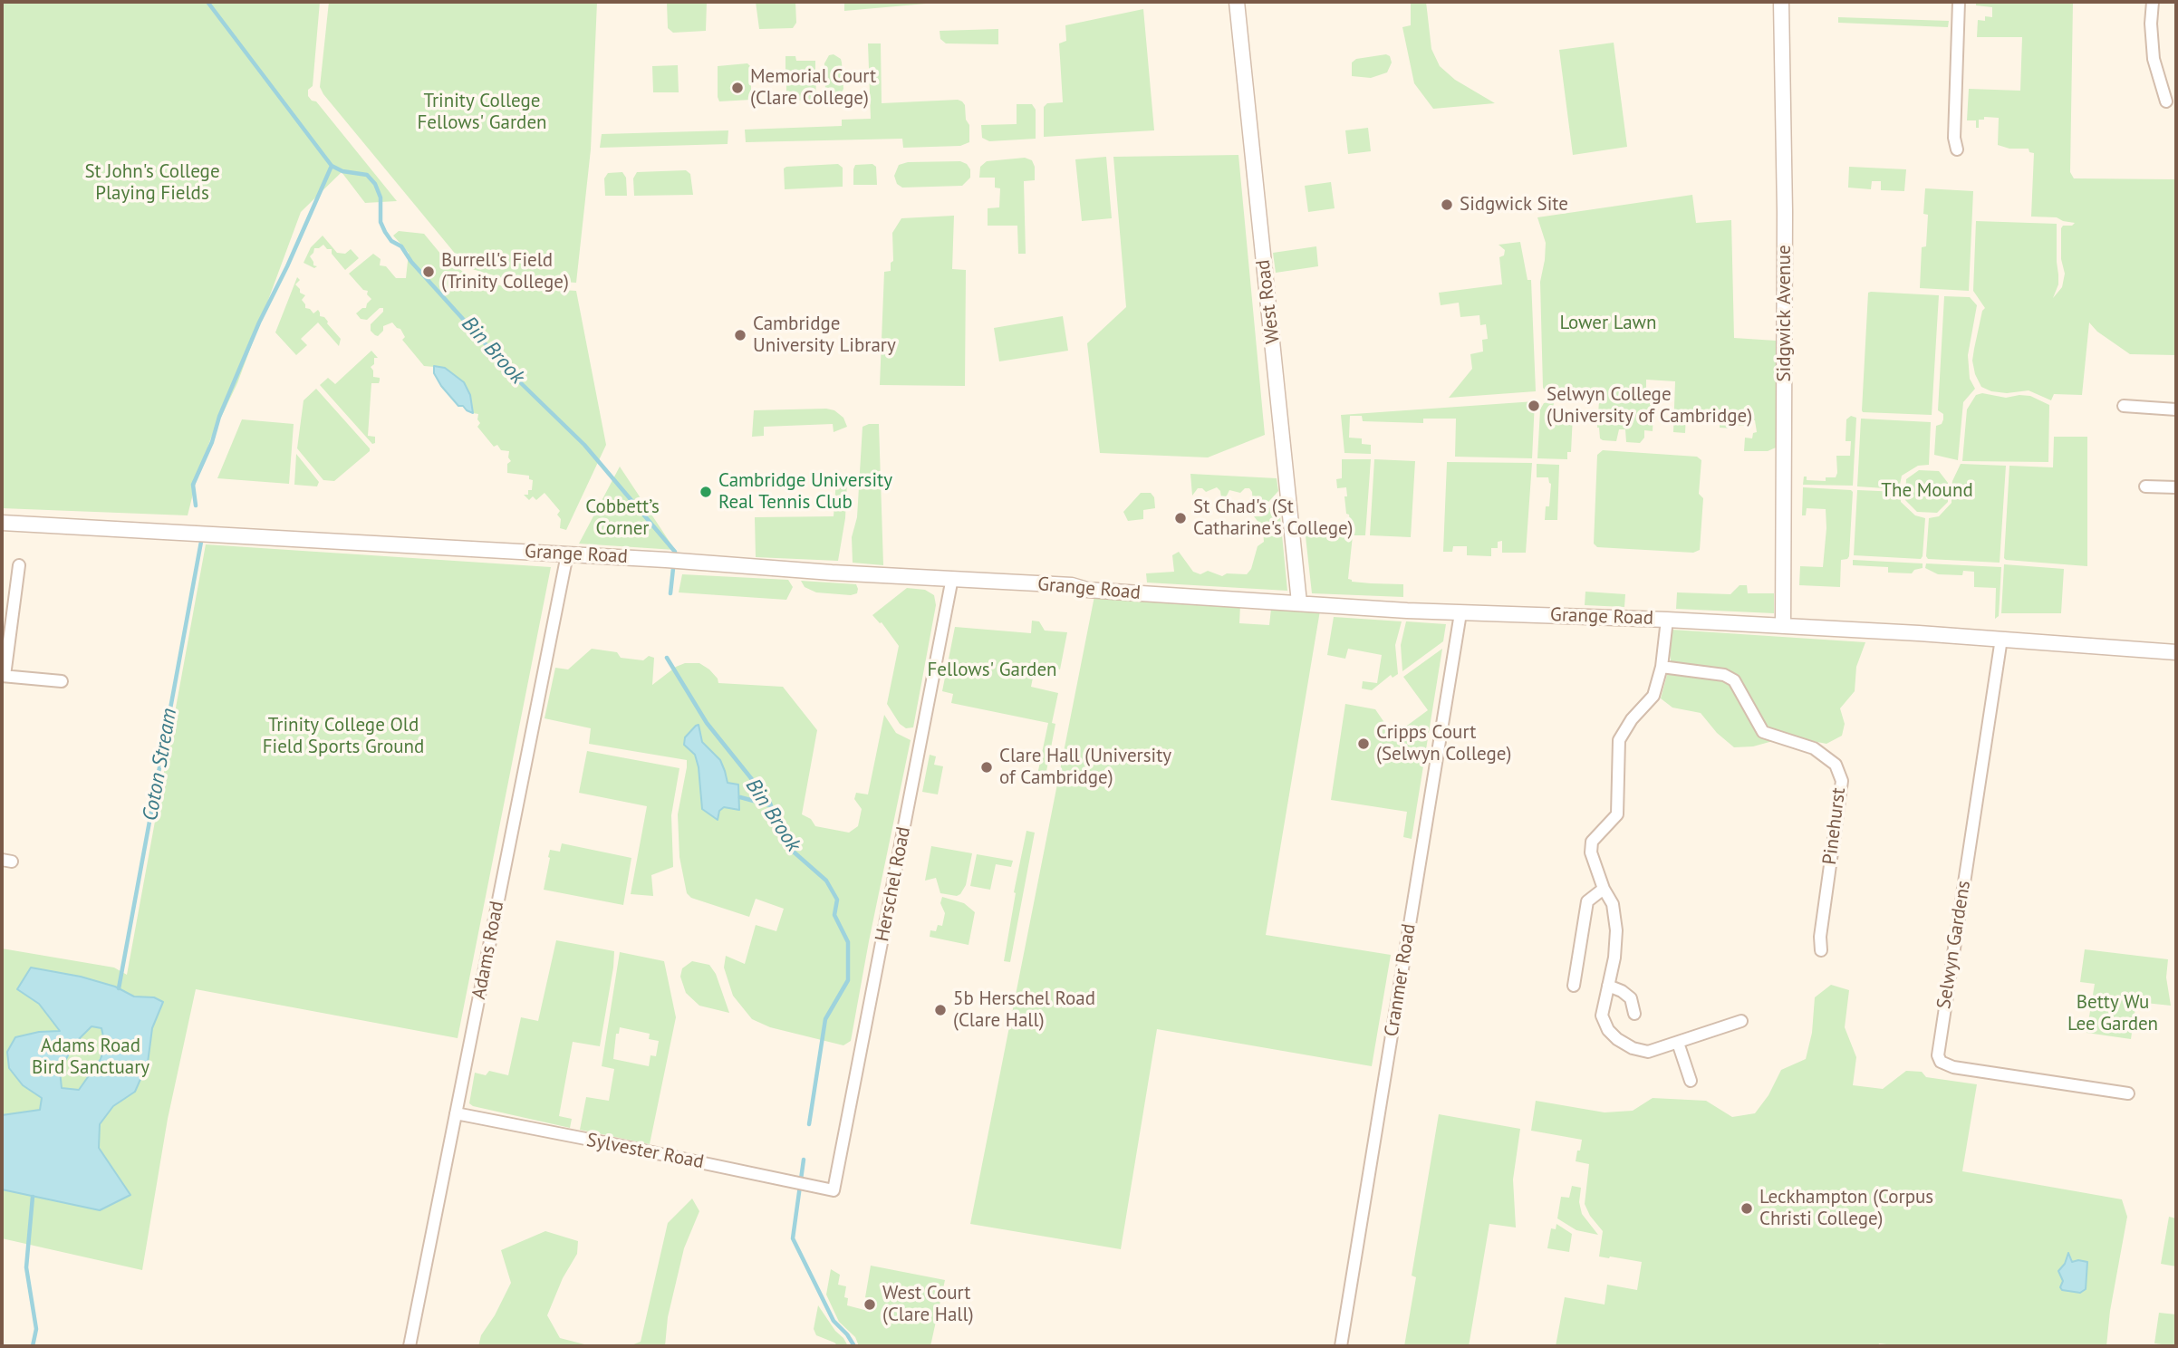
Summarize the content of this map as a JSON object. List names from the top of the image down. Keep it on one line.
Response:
{"streets":{"street":["West Road","Sidgwick Avenue","Grange Road","Pinehurst","Herschel Road","Selwyn Gardens","Adams Road","Cranmer Road","Sylvester Road"]},"crossings":[["West Road","Grange Road"],["Sidgwick Avenue","Grange Road"],["Grange Road","Herschel Road"],["Grange Road","Selwyn Gardens"],["Grange Road","Adams Road"],["Grange Road","Cranmer Road"],["Herschel Road","Sylvester Road"],["Adams Road","Sylvester Road"]],"water":["Bin Brook","Coton Stream"],"parks":["Trinity College Fellows' Garden","St John's College Playing Fields","Lower Lawn","The Mound","Cobbett’s Corner","Fellows' Garden","Trinity College Old Field Sports Ground","Betty Wu Lee Garden","Adams Road Bird Sanctuary"],"places":["Memorial Court (Clare College)","Sidgwick Site","Burrell's Field (Trinity College)","Cambridge University Library","Selwyn College (University of Cambridge)","Cambridge University Real Tennis Club","St Chad's (St Catharine's College)","Cripps Court (Selwyn College)","Clare Hall (University of Cambridge)","5b Herschel Road (Clare Hall)","Leckhampton (Corpus Christi College)","West Court (Clare Hall)"]}
